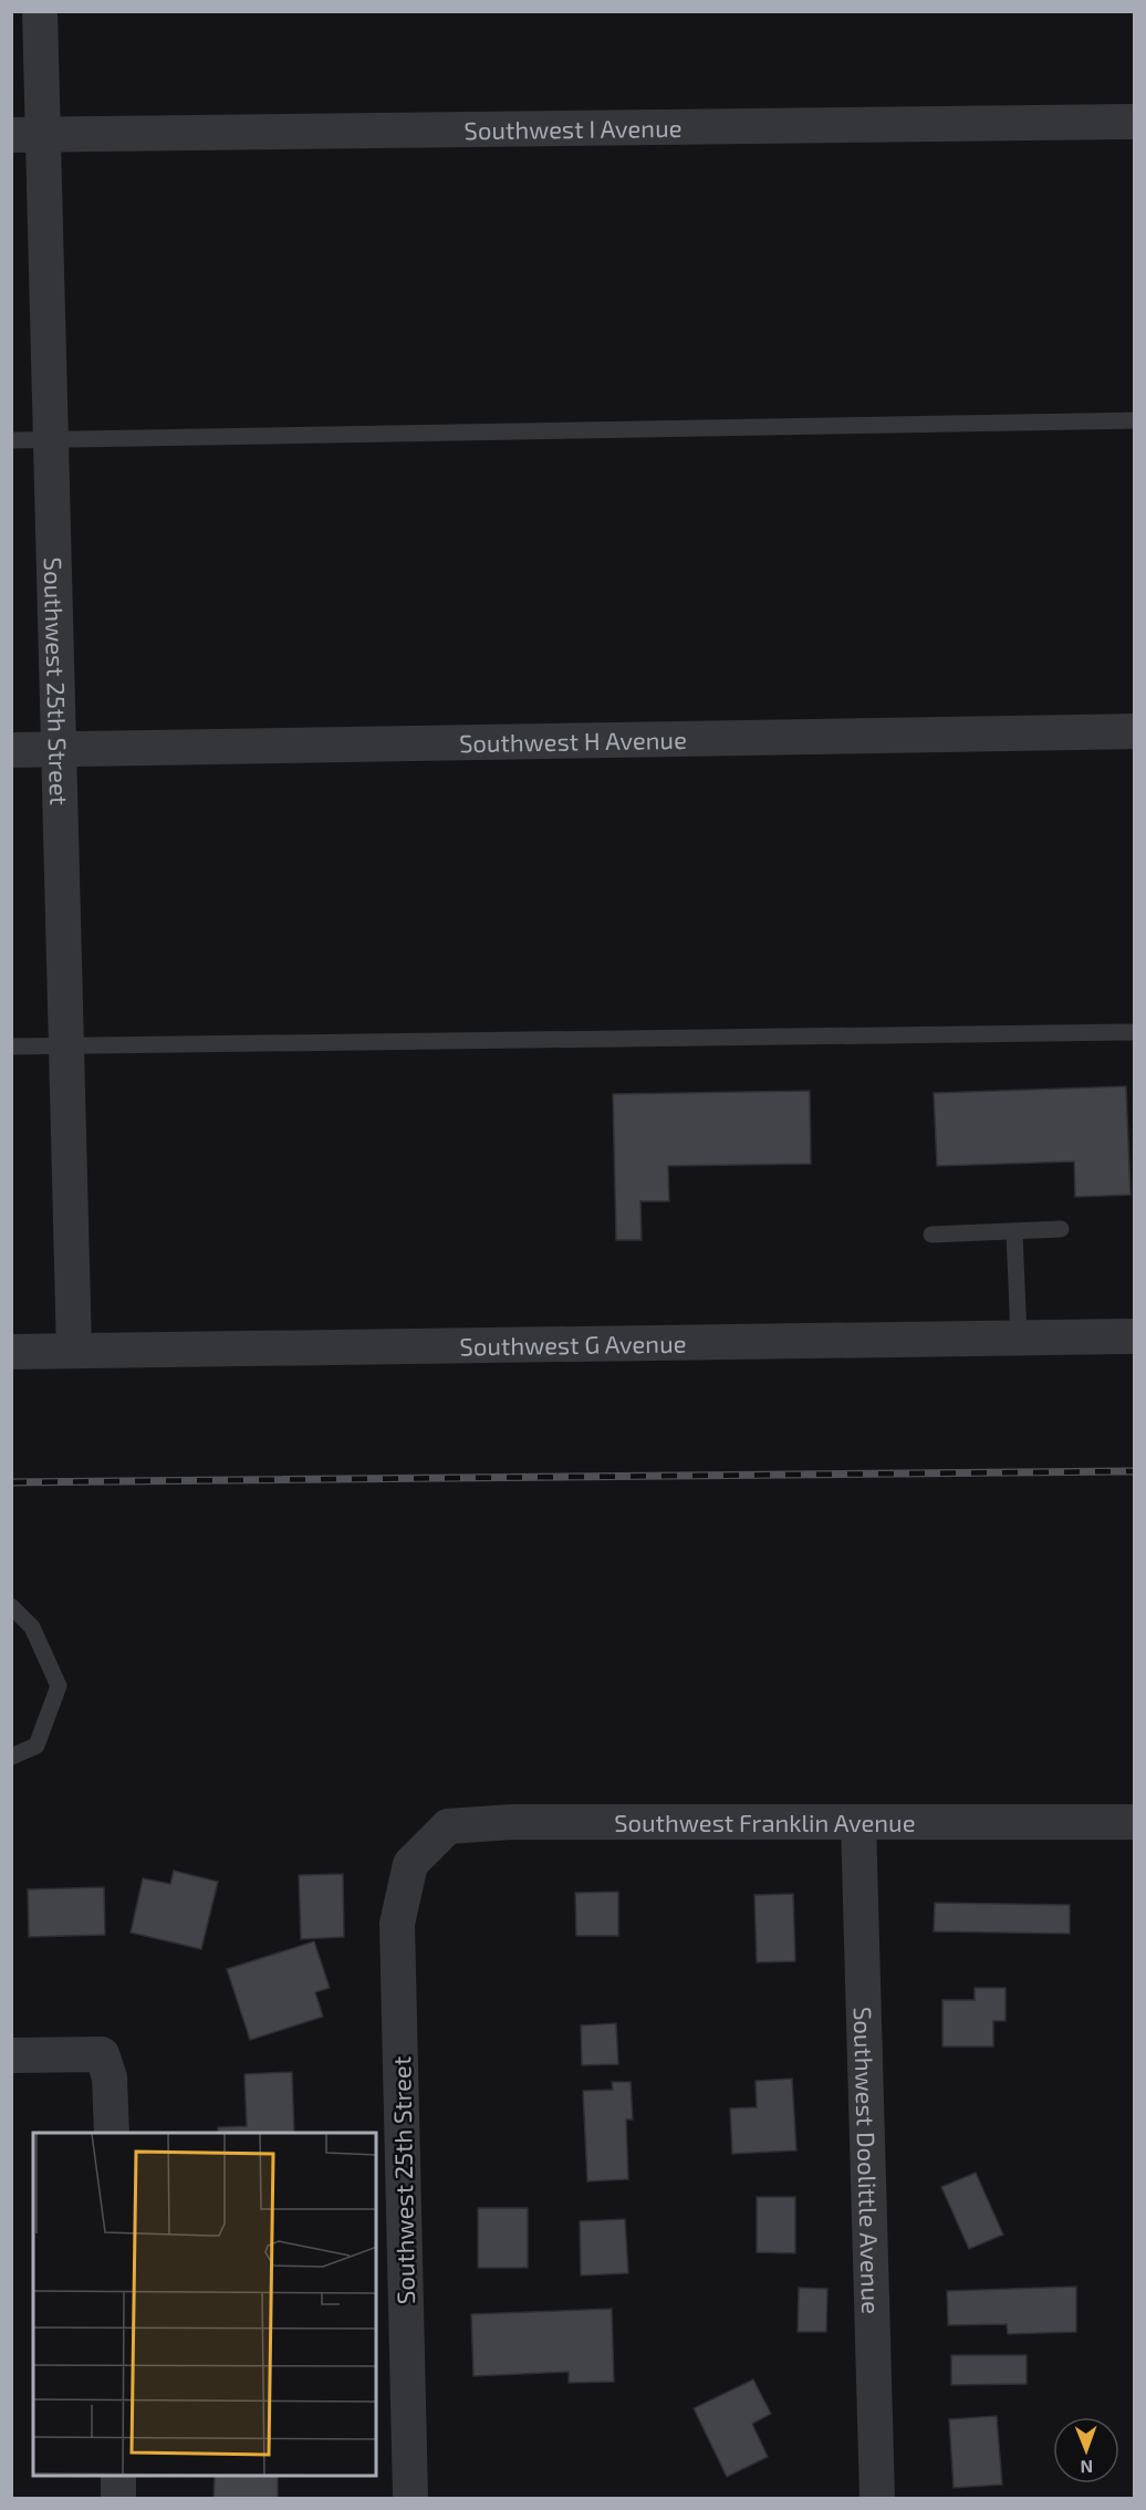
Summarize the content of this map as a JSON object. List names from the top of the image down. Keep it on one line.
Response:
{"streets":{"street":["Southwest I Avenue","Southwest 25th Street","Southwest H Avenue","Southwest G Avenue","Southwest Franklin Avenue","Southwest Doolittle Avenue"]},"crossings":[["Southwest I Avenue","Southwest 25th Street"],["Southwest 25th Street","Southwest H Avenue"],["Southwest 25th Street","Southwest G Avenue"],["Southwest 25th Street","Southwest Franklin Avenue"],["Southwest Franklin Avenue","Southwest Doolittle Avenue"]],"north":"bottom"}
